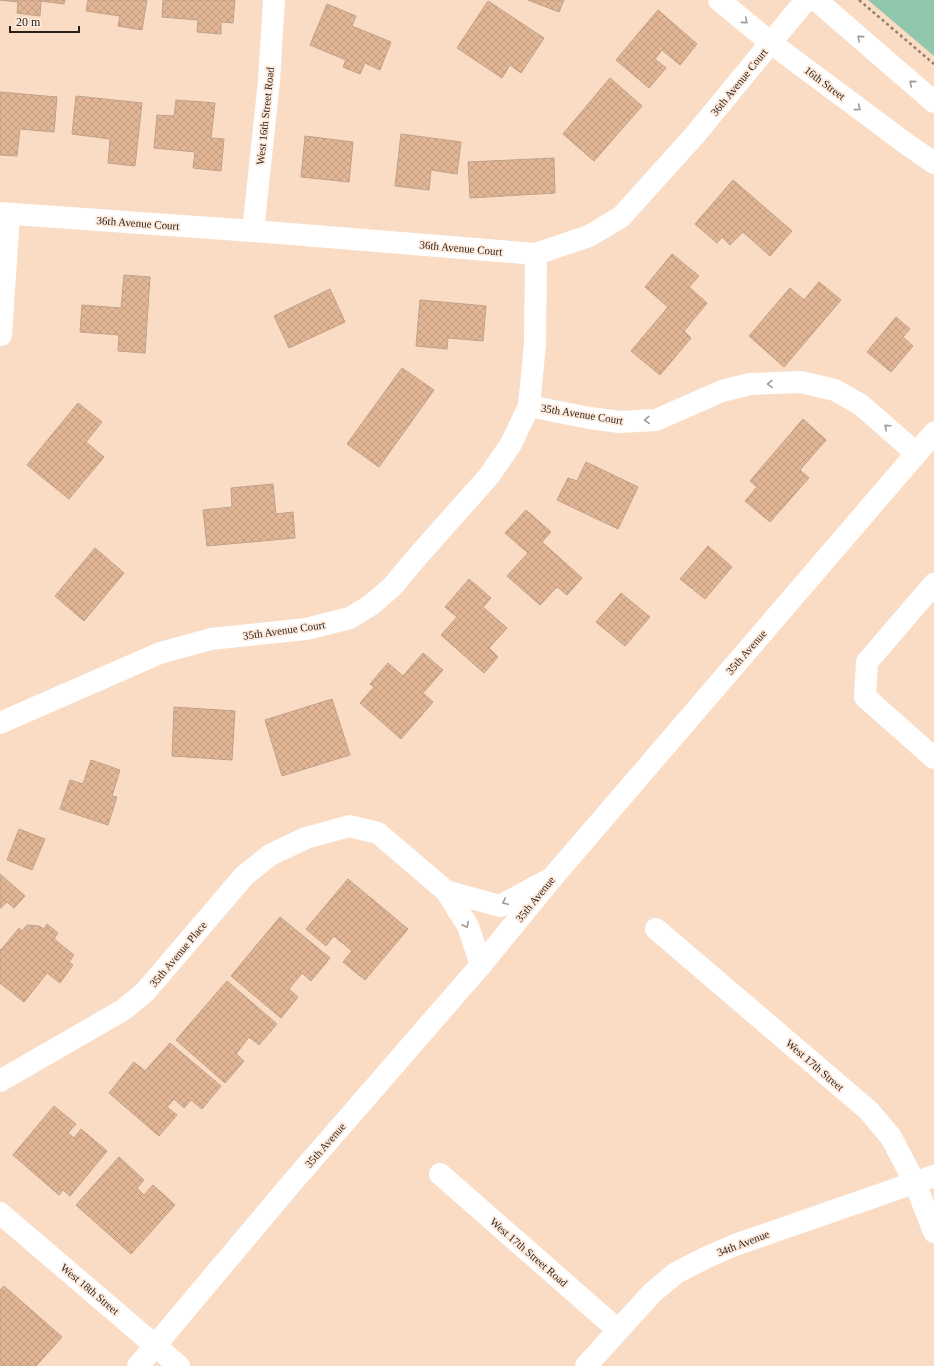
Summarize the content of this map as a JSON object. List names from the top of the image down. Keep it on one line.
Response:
{"streets":{"street":["36th Avenue Court","16th Street","West 16th Street Road","35th Avenue Court","35th Avenue","35th Avenue Place","West 17th Street","34th Avenue","West 17th Street Road","West 18th Street"]},"crossings":[["36th Avenue Court","16th Street"],["36th Avenue Court","West 16th Street Road"],["36th Avenue Court","35th Avenue Court"],["35th Avenue Court","35th Avenue"],["35th Avenue","West 18th Street"],["West 17th Street","34th Avenue"],["34th Avenue","West 17th Street Road"]],"scale_bar":"20 m"}
